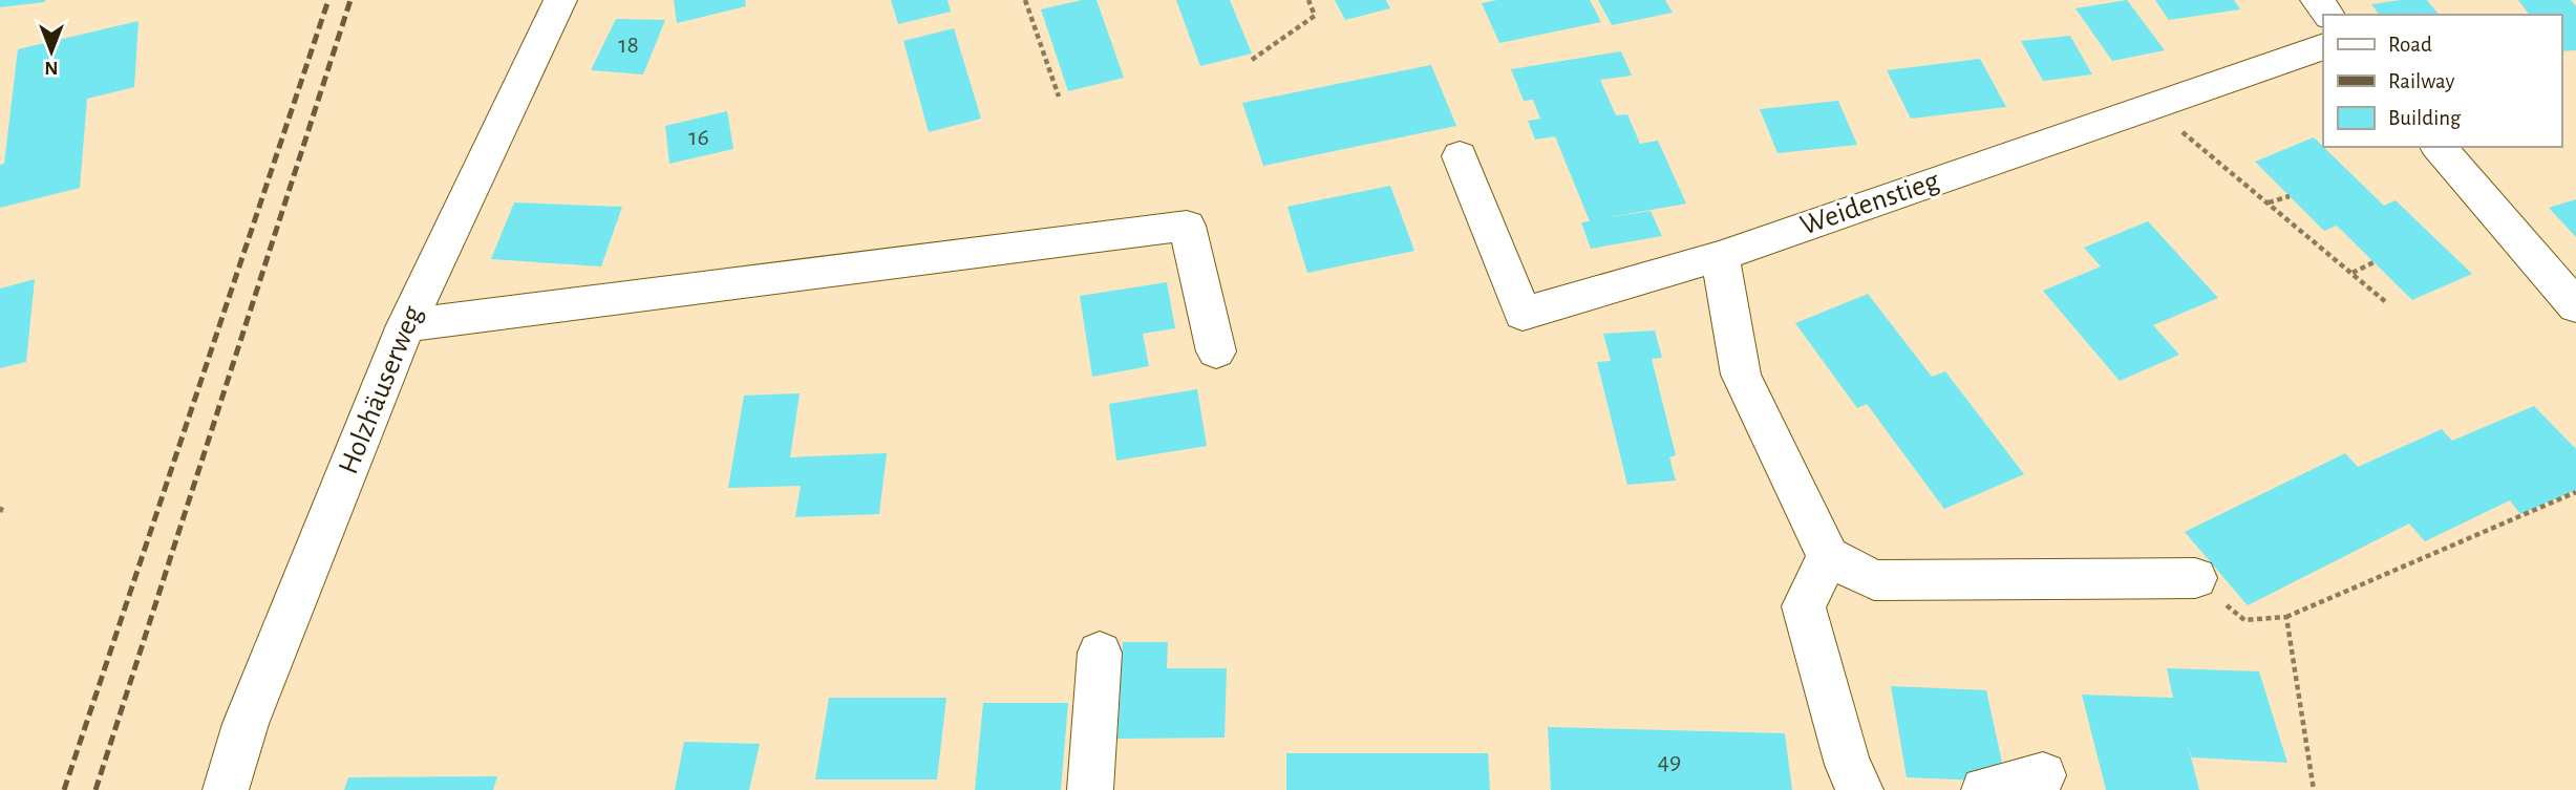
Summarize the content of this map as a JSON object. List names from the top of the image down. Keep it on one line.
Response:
{"streets":{"street":["Weidenstieg","Holzhäuserweg"]},"house_numbers":["18","16","49"],"legend":["Road","Railway","Building"],"north":"bottom"}
